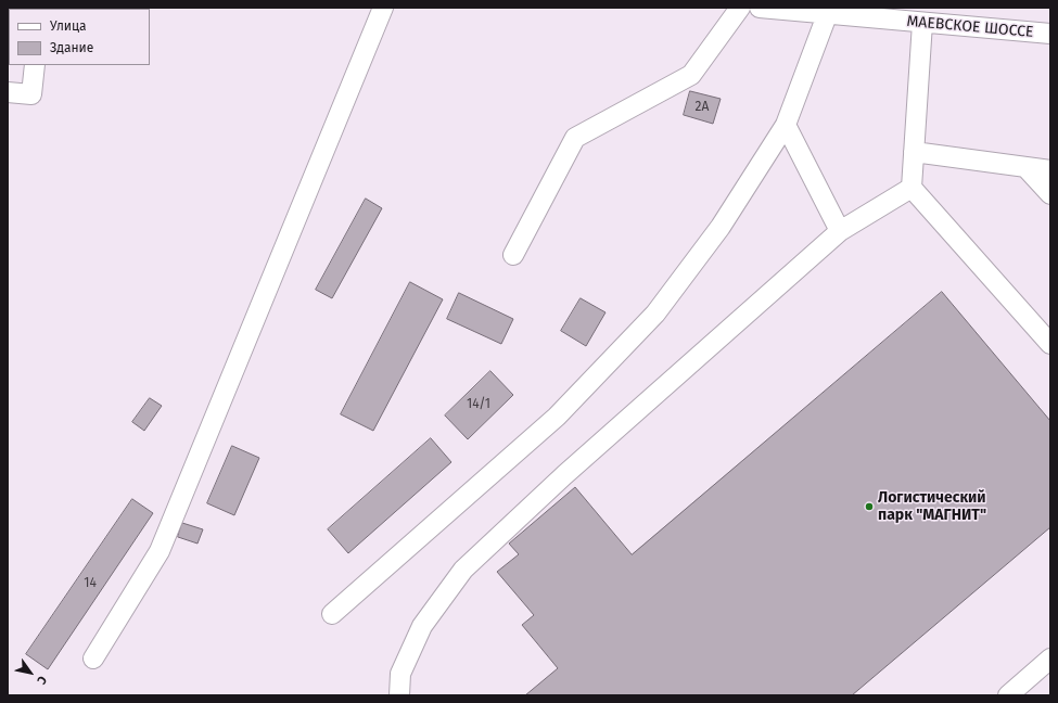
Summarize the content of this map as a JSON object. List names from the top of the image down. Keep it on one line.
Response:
{"streets":{"street":["МАЕВСКОЕ ШОССЕ"]},"places":["Логистический парк \"МАГНИТ\""],"house_numbers":["2А","14/1","14"],"legend":["Улица","Здание"],"north":"bottom right"}
